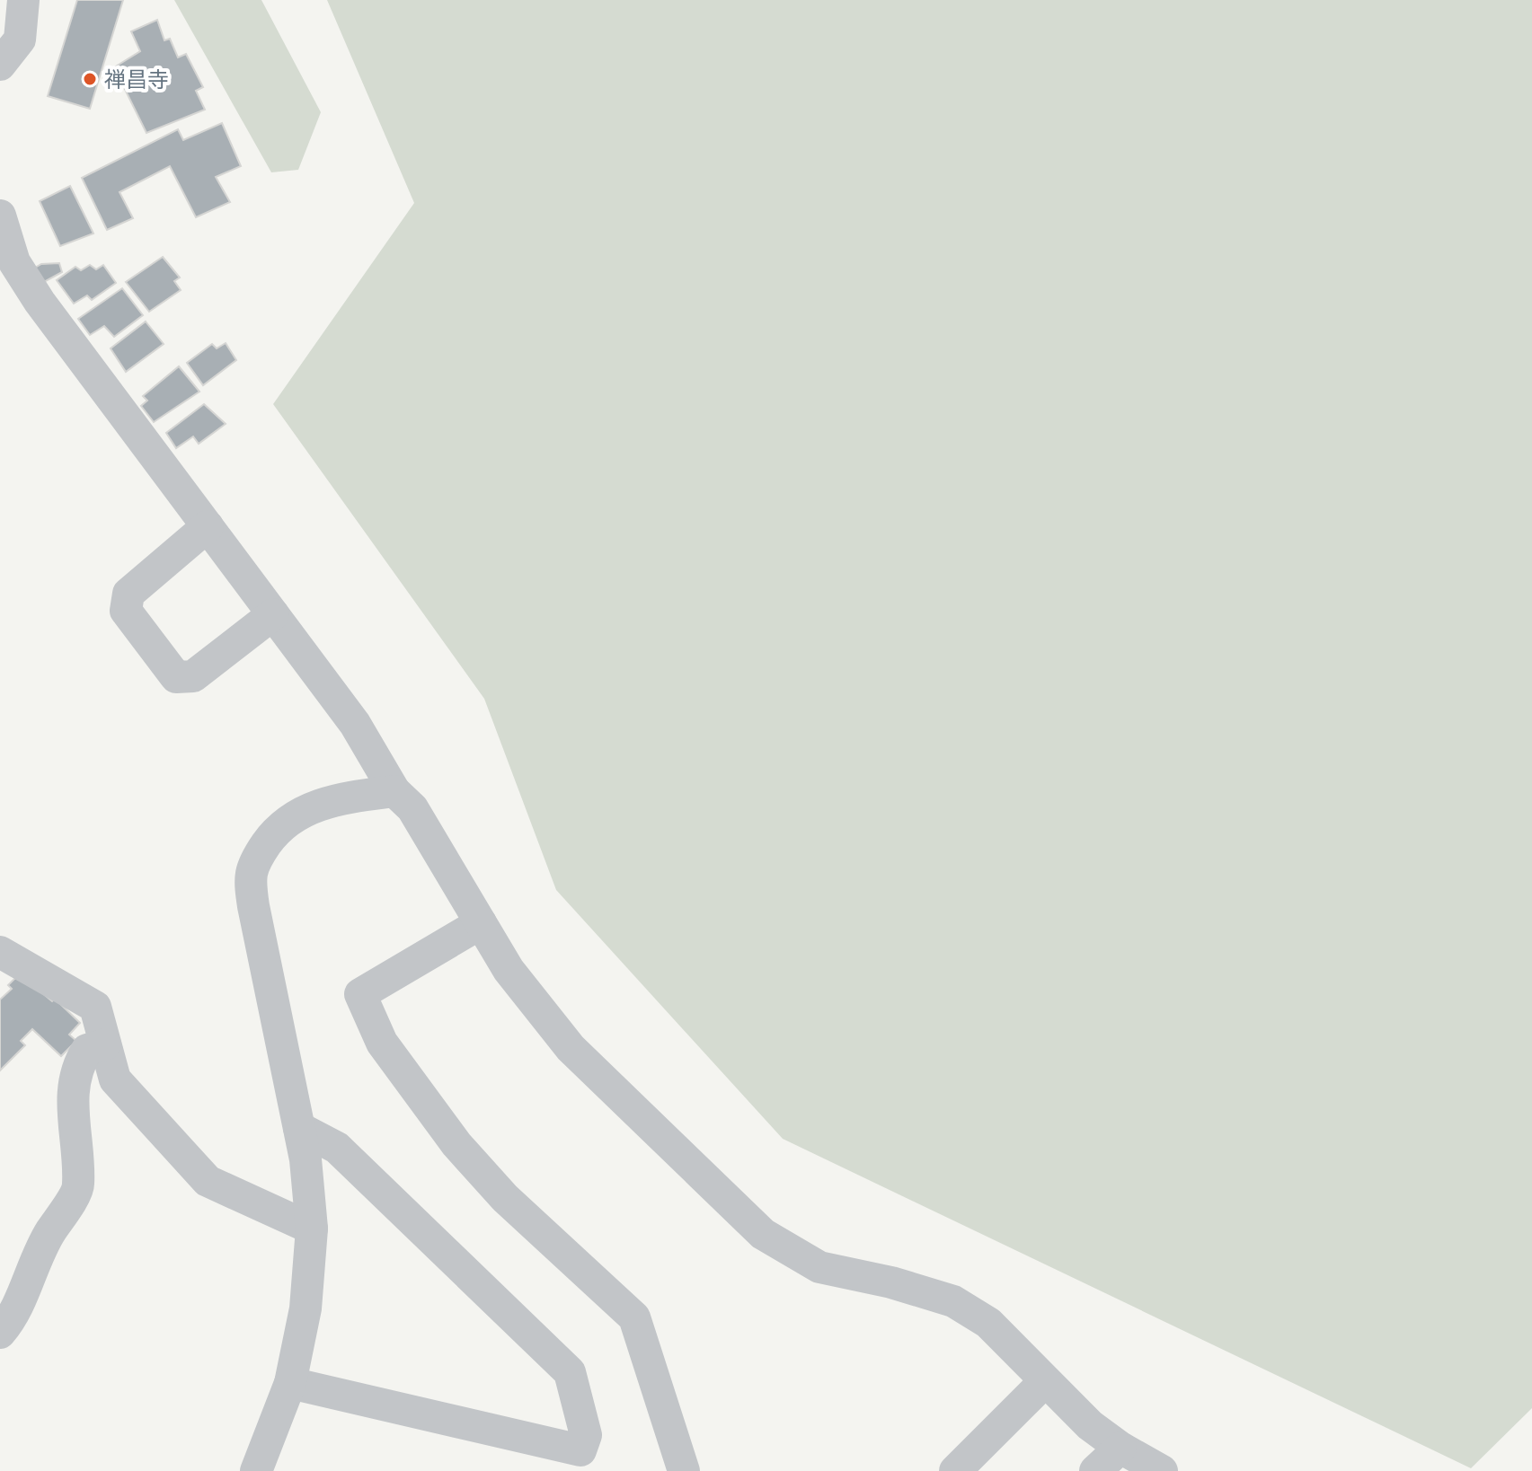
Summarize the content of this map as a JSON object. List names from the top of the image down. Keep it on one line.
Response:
{"places":["禅昌寺"]}
